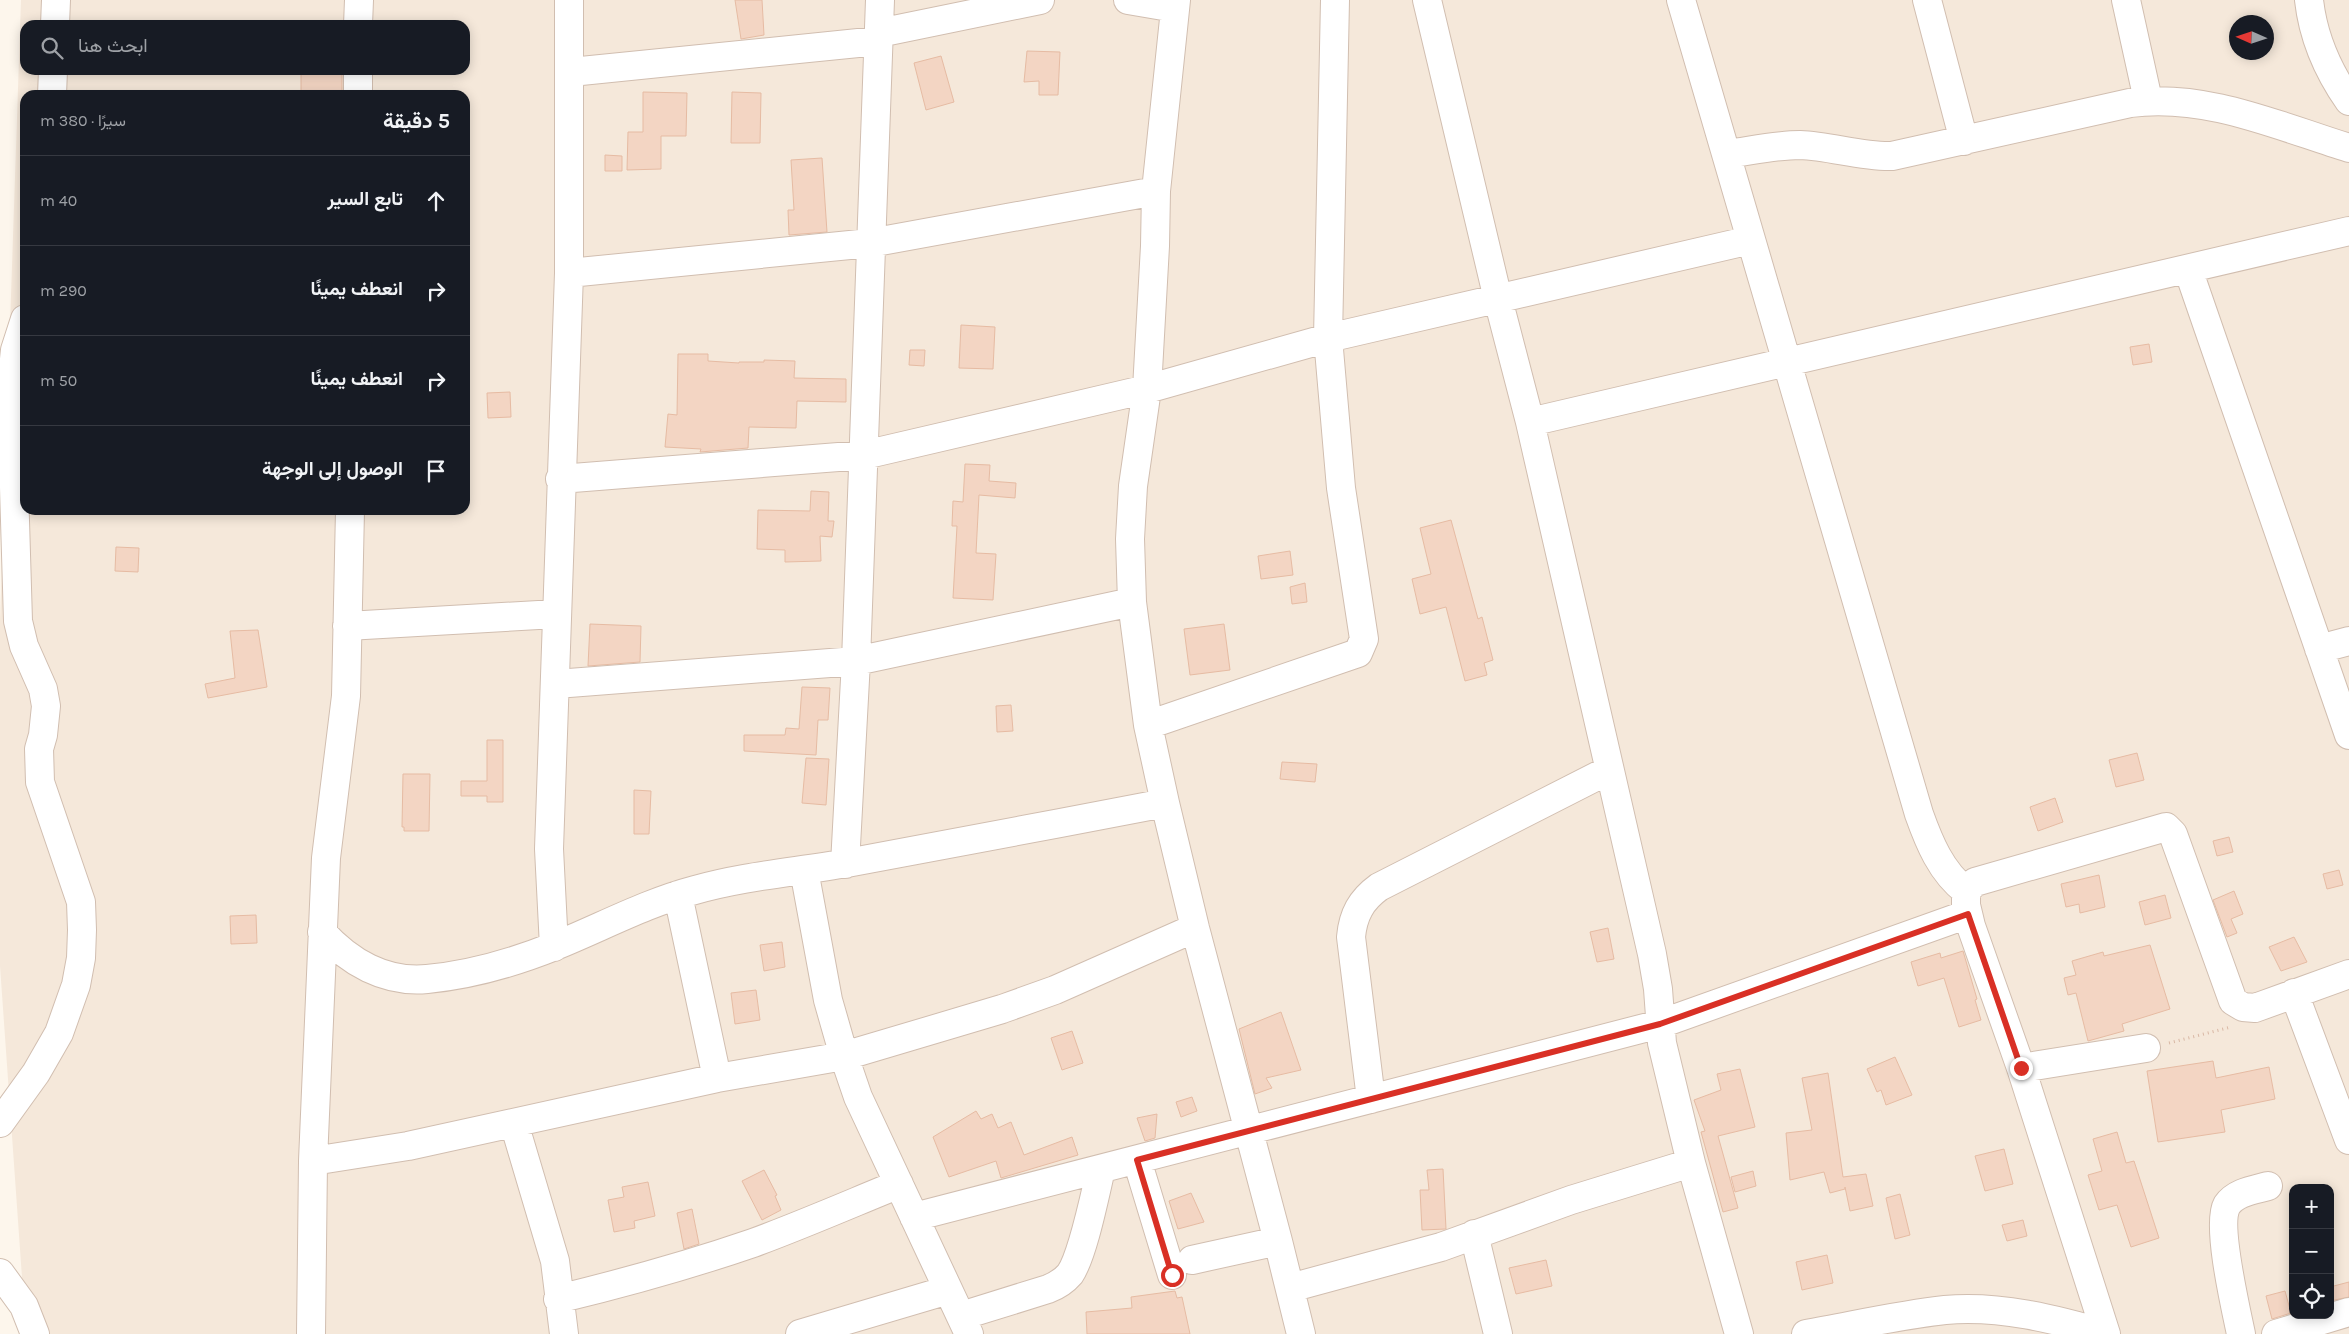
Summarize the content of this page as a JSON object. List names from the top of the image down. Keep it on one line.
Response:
{"north":"left","page":{"search":"ابحث هنا","heading":["5 دقيقة","سيرًا · 380 m"],"list":[["تابع السير","40 m"],["انعطف يمينًا","290 m"],["انعطف يمينًا","50 m"],"الوصول إلى الوجهة"],"map_buttons":["+","−"]}}
